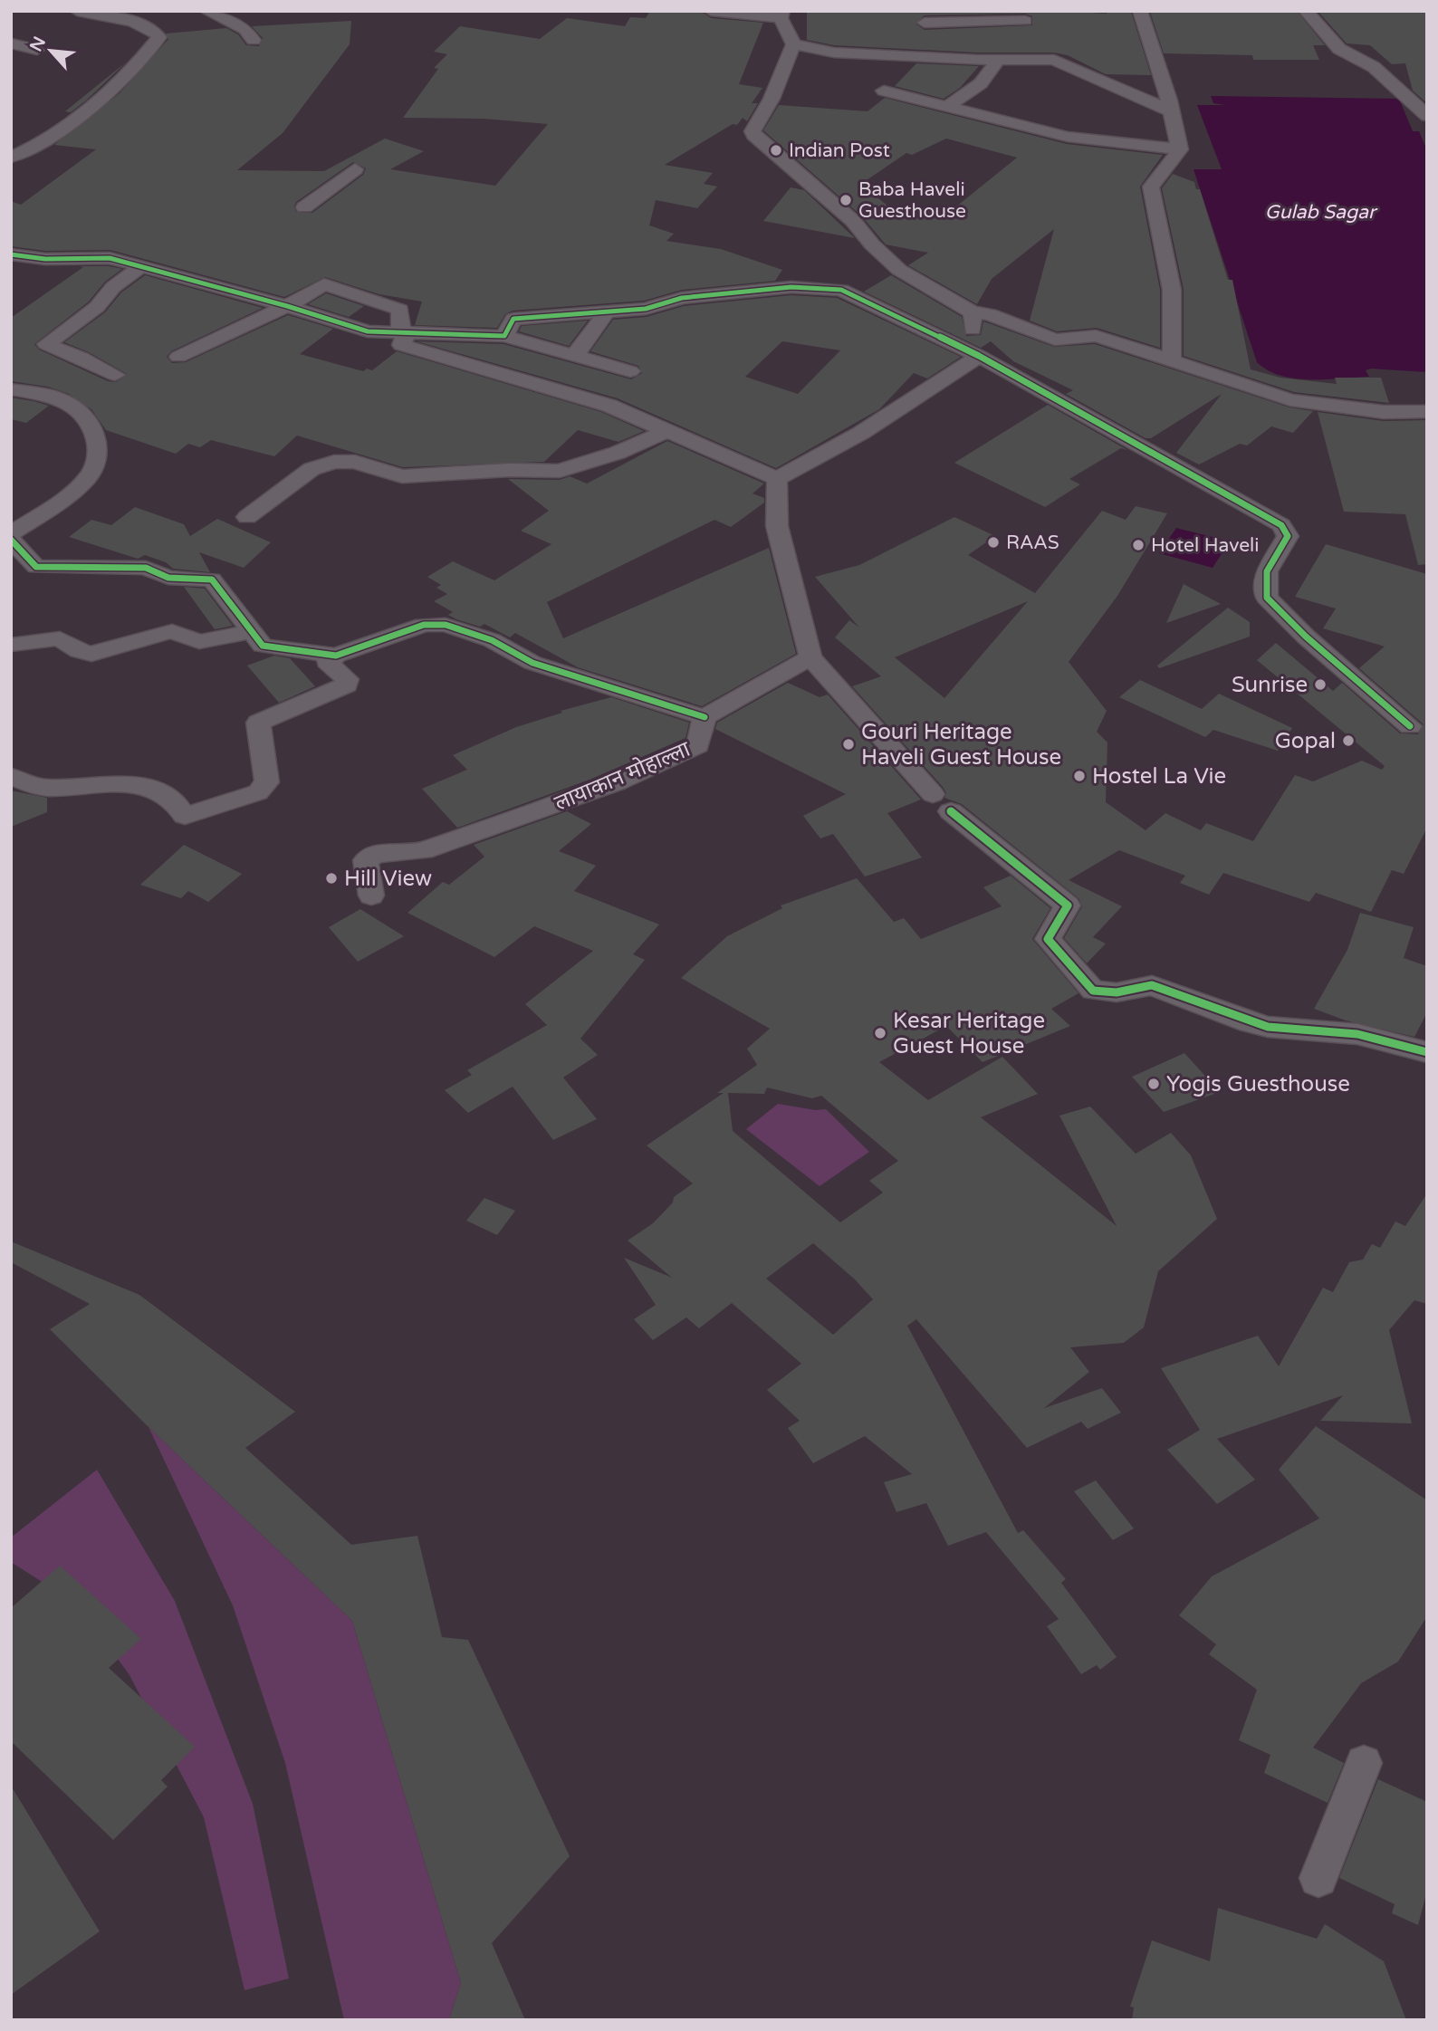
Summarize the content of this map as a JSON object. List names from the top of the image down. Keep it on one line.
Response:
{"streets":{"street":["लायाकान मोहाल्ला"]},"water":["Gulab Sagar"],"places":["Indian Post","Baba Haveli Guesthouse","RAAS","Hotel Haveli","Sunrise","Gopal","Gouri Heritage Haveli Guest House","Hostel La Vie","Hill View","Kesar Heritage Guest House","Yogis Guesthouse"],"north":"top left"}
